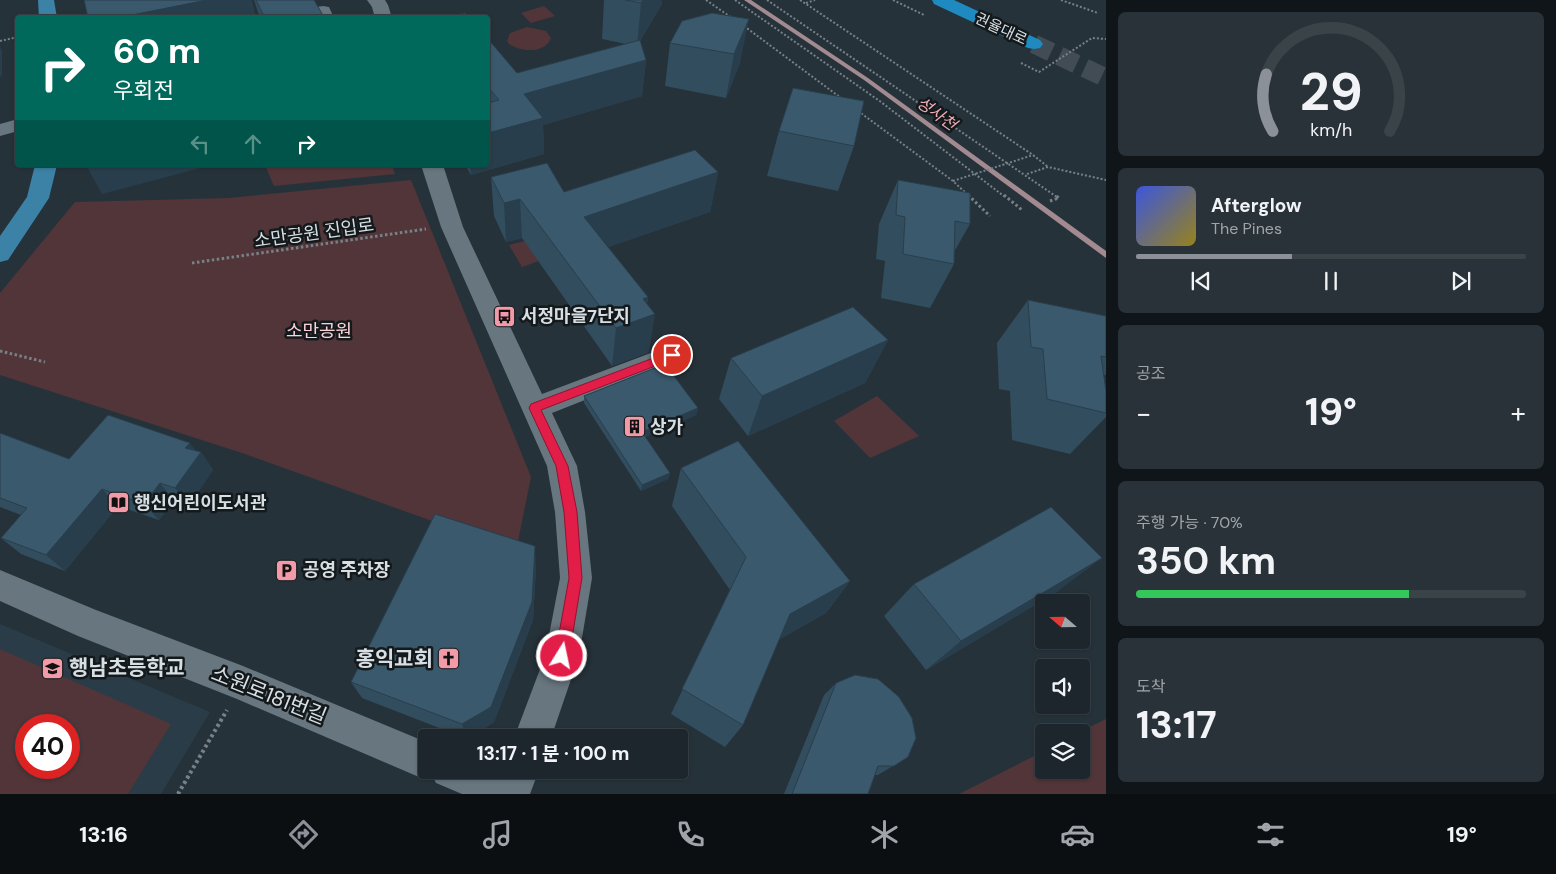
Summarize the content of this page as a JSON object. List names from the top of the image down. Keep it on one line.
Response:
{"streets":{"highway":["권율대로"],"street":["소원로181번길"],"path":["소만공원 진입로"]},"water":["성사천"],"parks":["소만공원"],"places":{"bus stop":["서정마을7단지"],"building":["상가"],"library":["행신어린이도서관"],"parking":["공영 주차장"],"church":["홍익교회"],"school or university":["행남초등학교"]},"north":"left","page":{"turn":["60 m","우회전"],"song":["Afterglow","The Pines"],"tile":["공조",["주행 가능 · 70%","350 km"],["도착","13:17"]],"heat":["−","19°","+"],"limit":"40","trip":"13:17 · 1 분 · 100 m","tabs":["13:16","19°"],"gauge":["29","km/h"]}}
